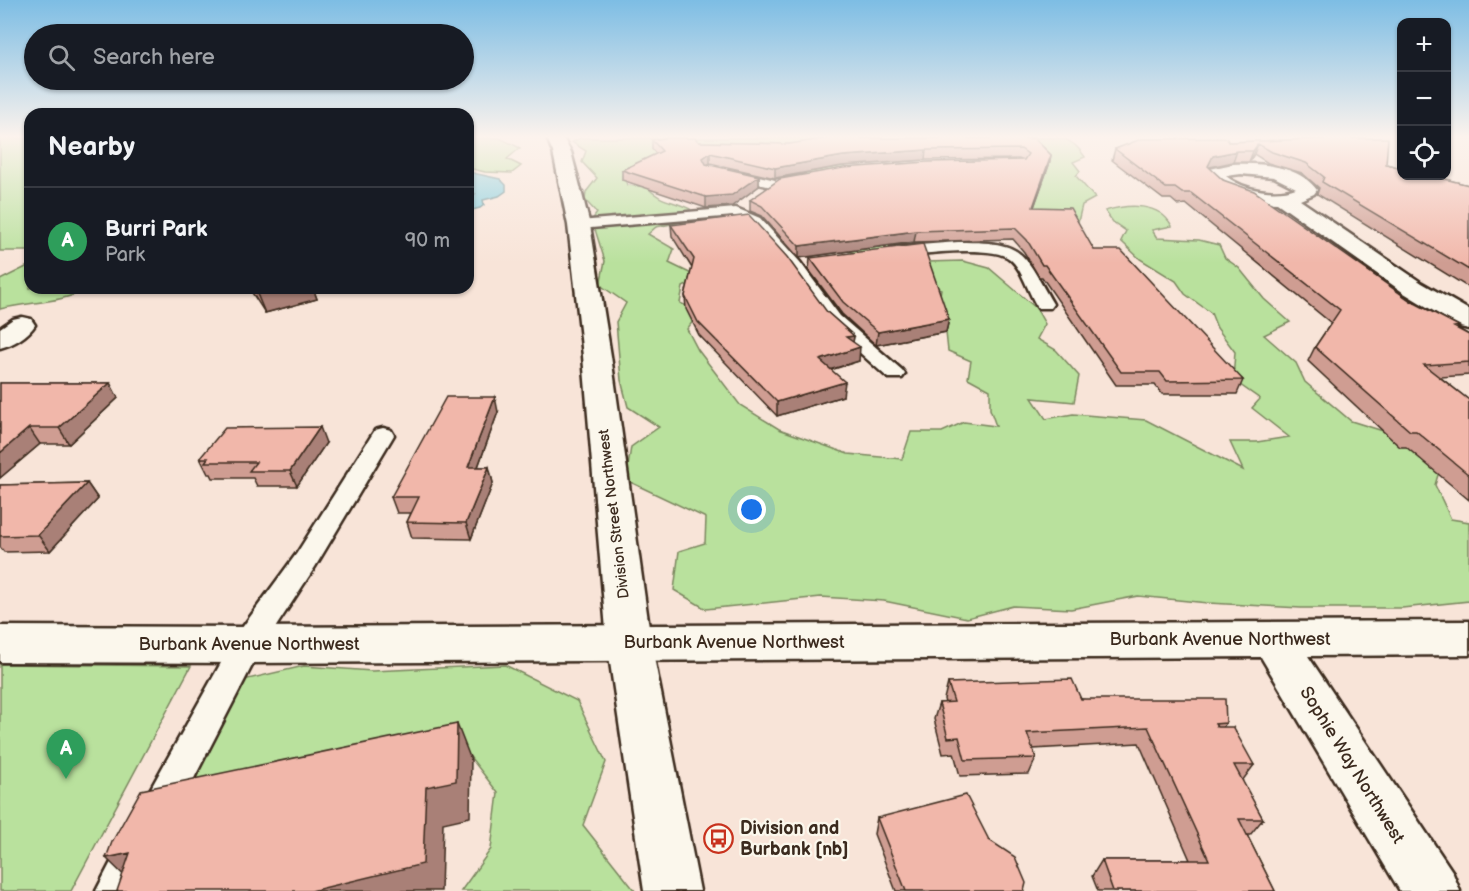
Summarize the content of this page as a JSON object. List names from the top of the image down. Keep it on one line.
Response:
{"streets":{"street":["Division Street Northwest","Burbank Avenue Northwest","Sophie Way Northwest"]},"crossings":[["Division Street Northwest","Burbank Avenue Northwest"],["Burbank Avenue Northwest","Sophie Way Northwest"]],"places":{"bus stop":["Division and Burbank [nb]"]},"page":{"map_buttons":["+","−"],"search":"Search here","heading":"Nearby","list":[{"mark":"A","name":"Burri Park","note":"Park","value":"90 m"}],"pins":"A"}}
